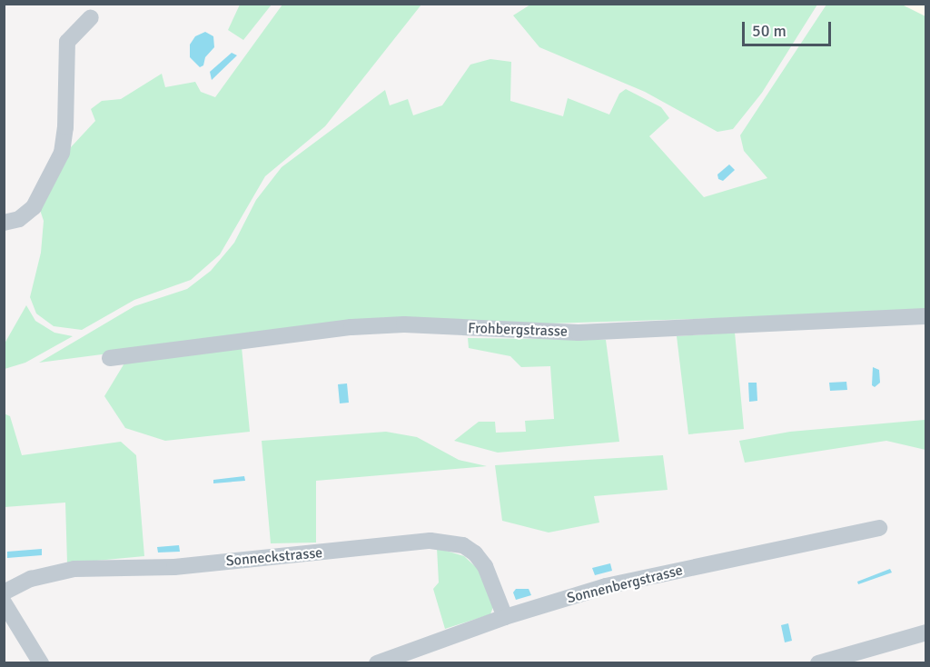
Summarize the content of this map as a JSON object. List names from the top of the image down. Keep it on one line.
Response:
{"streets":{"street":["Frohbergstrasse","Sonneckstrasse","Sonnenbergstrasse"]},"crossings":[["Sonneckstrasse","Sonnenbergstrasse"]],"scale_bar":"50 m"}
